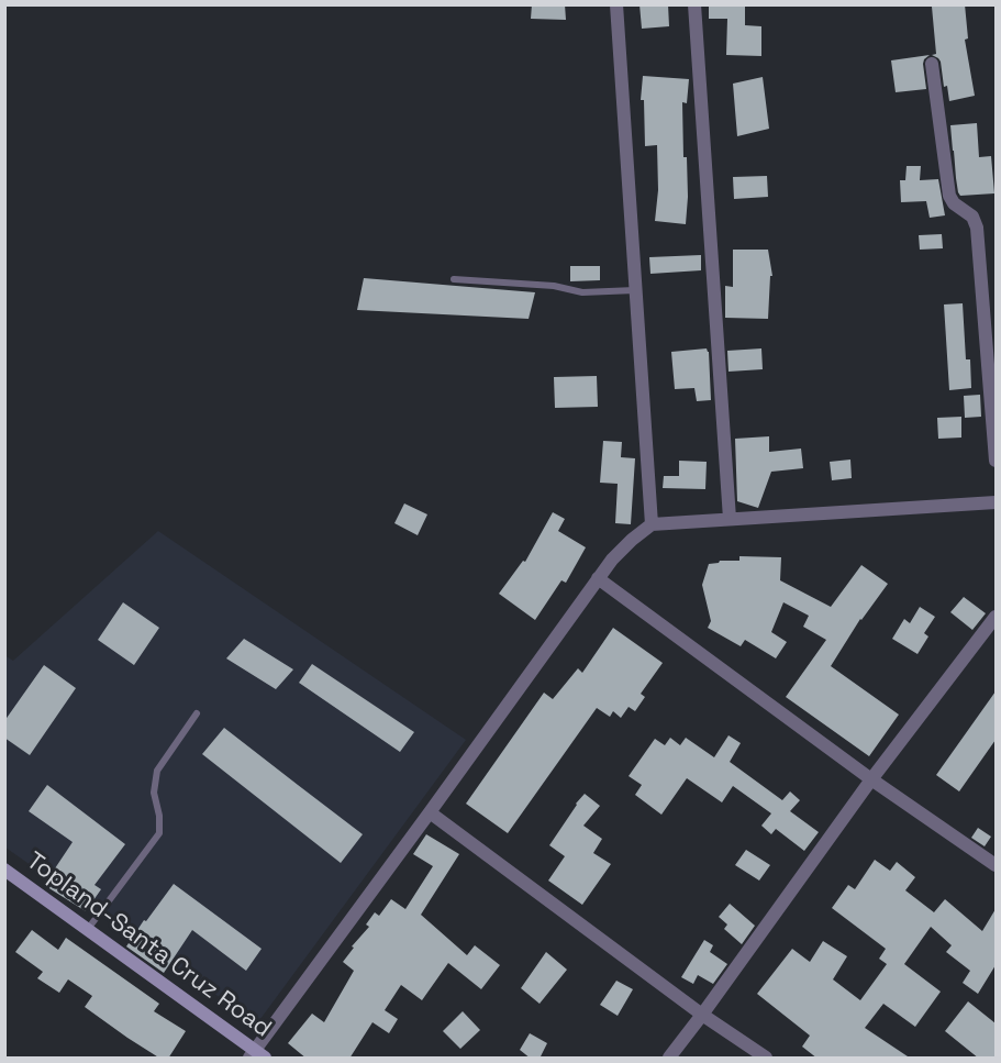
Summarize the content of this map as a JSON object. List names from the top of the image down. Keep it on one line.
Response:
{"streets":{"main road":["Topland-Santa Cruz Road"]}}
